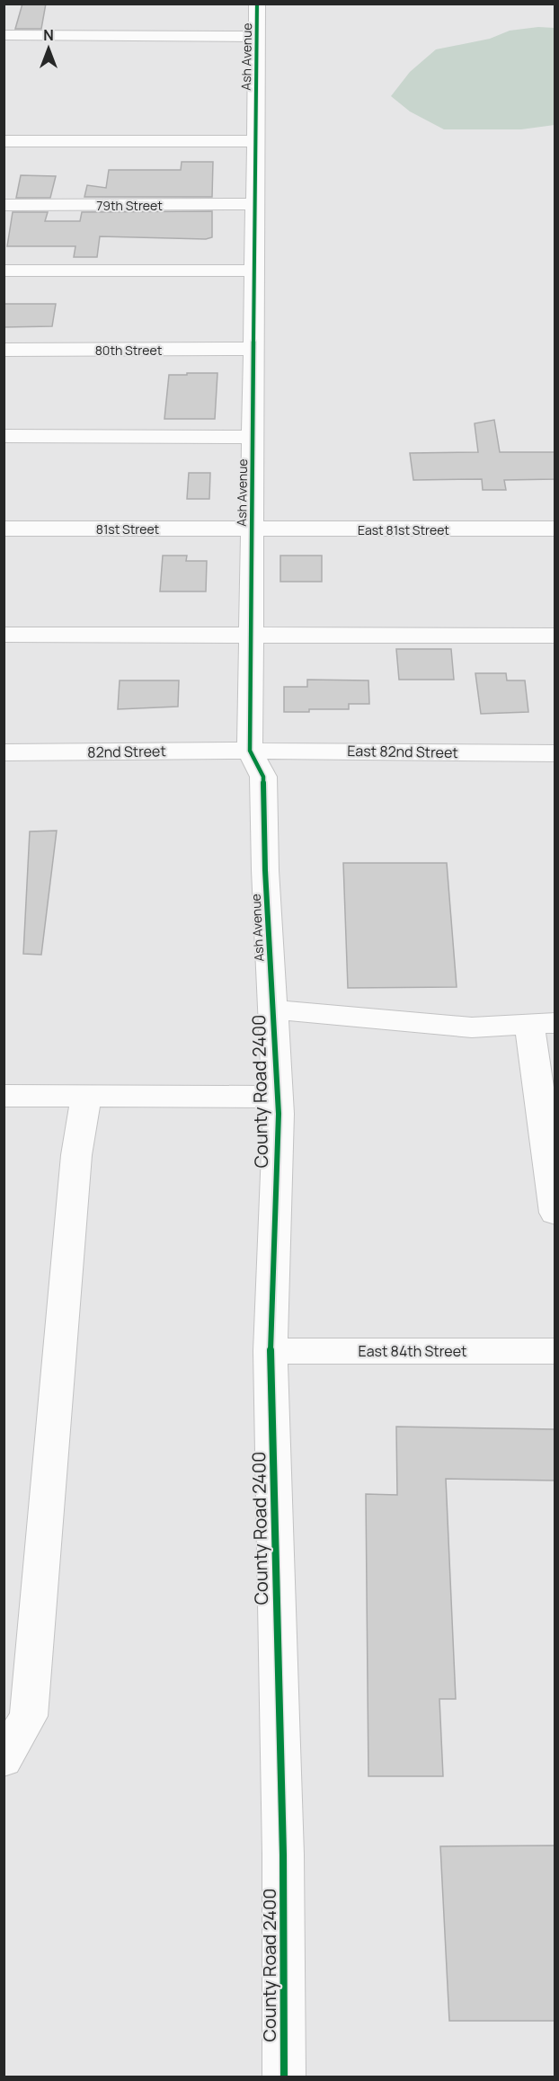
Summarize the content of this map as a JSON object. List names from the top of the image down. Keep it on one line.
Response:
{"streets":{"street":["Ash Avenue","79th Street","80th Street","81st Street","East 81st Street","82nd Street","East 82nd Street","County Road 2400","East 84th Street"]},"crossings":[["Ash Avenue","79th Street"],["Ash Avenue","80th Street"],["Ash Avenue","81st Street"],["Ash Avenue","East 81st Street"],["Ash Avenue","82nd Street"],["Ash Avenue","East 82nd Street"],["Ash Avenue","County Road 2400"],["81st Street","East 81st Street"],["82nd Street","East 82nd Street"],["County Road 2400","East 84th Street"]],"north":"top"}
